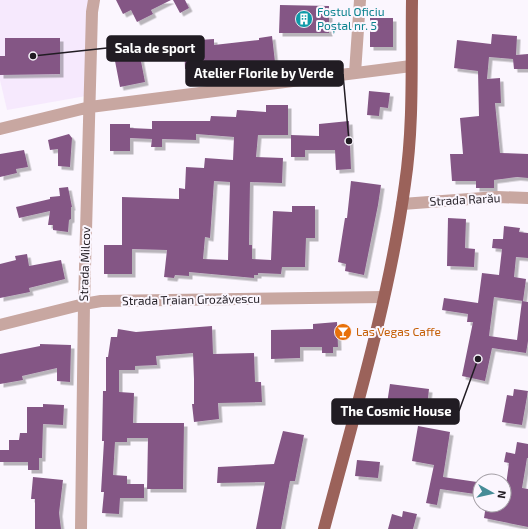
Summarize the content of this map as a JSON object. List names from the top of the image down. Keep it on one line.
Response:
{"streets":{"street":["Strada Rarău","Strada Milcov","Strada Traian Grozăvescu"]},"crossings":[["Strada Milcov","Strada Traian Grozăvescu"]],"places":{"building":["Fostul Oficiu Poștal nr. 5"],"other":["Sala de sport","Atelier Florile by Verde","The Cosmic House"],"bar":["Las Vegas Caffe"]},"north":"right"}
